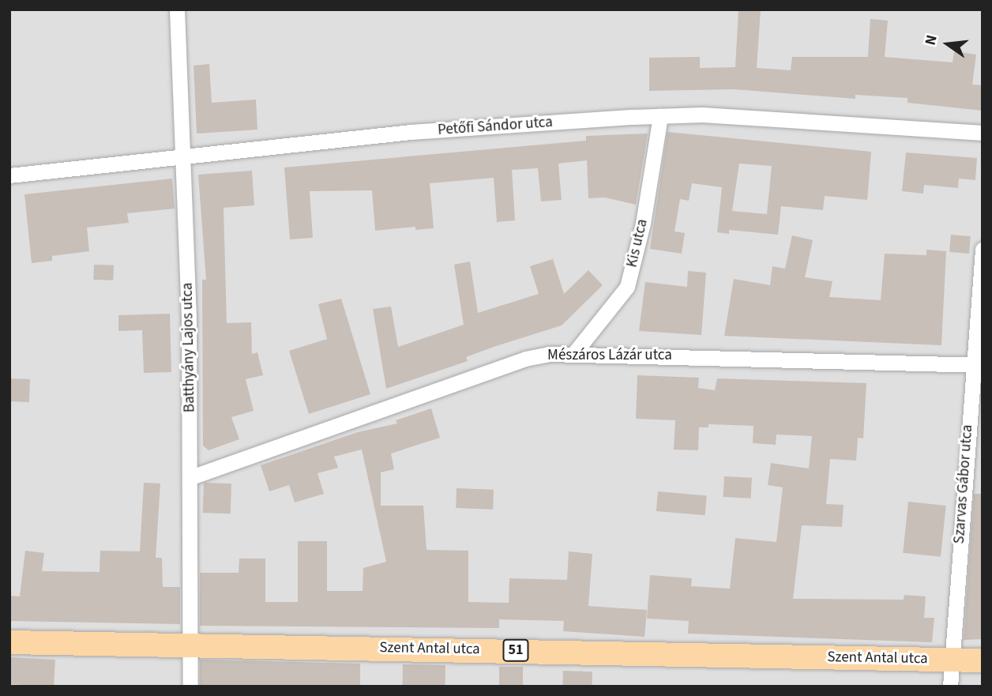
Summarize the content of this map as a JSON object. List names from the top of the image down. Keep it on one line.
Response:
{"streets":{"main road":["Szent Antal utca","51"],"street":["Petőfi Sándor utca","Kis utca","Batthyány Lajos utca","Mészáros Lázár utca","Szarvas Gábor utca"]},"crossings":[["Petőfi Sándor utca","Kis utca"],["Petőfi Sándor utca","Batthyány Lajos utca"],["Kis utca","Mészáros Lázár utca"],["Batthyány Lajos utca","Mészáros Lázár utca"],["Batthyány Lajos utca","Szent Antal utca"],["Mészáros Lázár utca","Szarvas Gábor utca"],["Szarvas Gábor utca","Szent Antal utca"]],"north":"left"}
